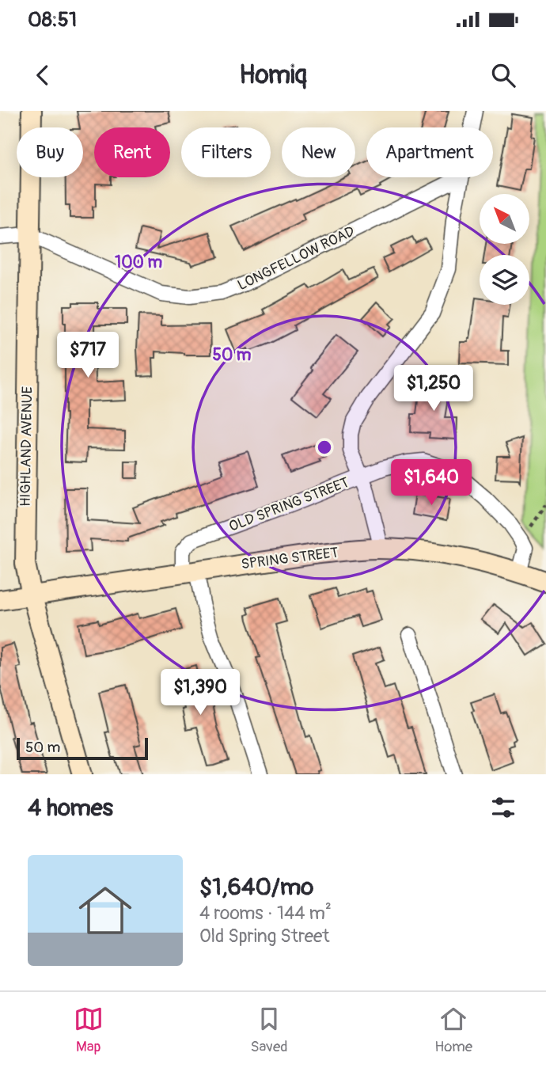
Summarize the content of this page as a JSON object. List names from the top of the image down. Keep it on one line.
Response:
{"streets":{"street":["LONGFELLOW ROAD","HIGHLAND AVENUE","OLD SPRING STREET","SPRING STREET"]},"crossings":[["LONGFELLOW ROAD","HIGHLAND AVENUE"],["HIGHLAND AVENUE","SPRING STREET"],["OLD SPRING STREET","SPRING STREET"]],"scale_bar":"50 m","north":"top left","page":{"status":"08:51","header":"Homiq","chip":["Buy","Rent","Filters","New","Apartment"],"price":["$717","$1,250","$1,640","$1,390"],"scale":"50 m","heading":"4 homes","list":[{"name":"$1,640/mo","note":"4 rooms · 144 m² · Old Spring Street"}],"tabs":["Map","Saved","Home"]},"rings":["100 m","50 m"]}
